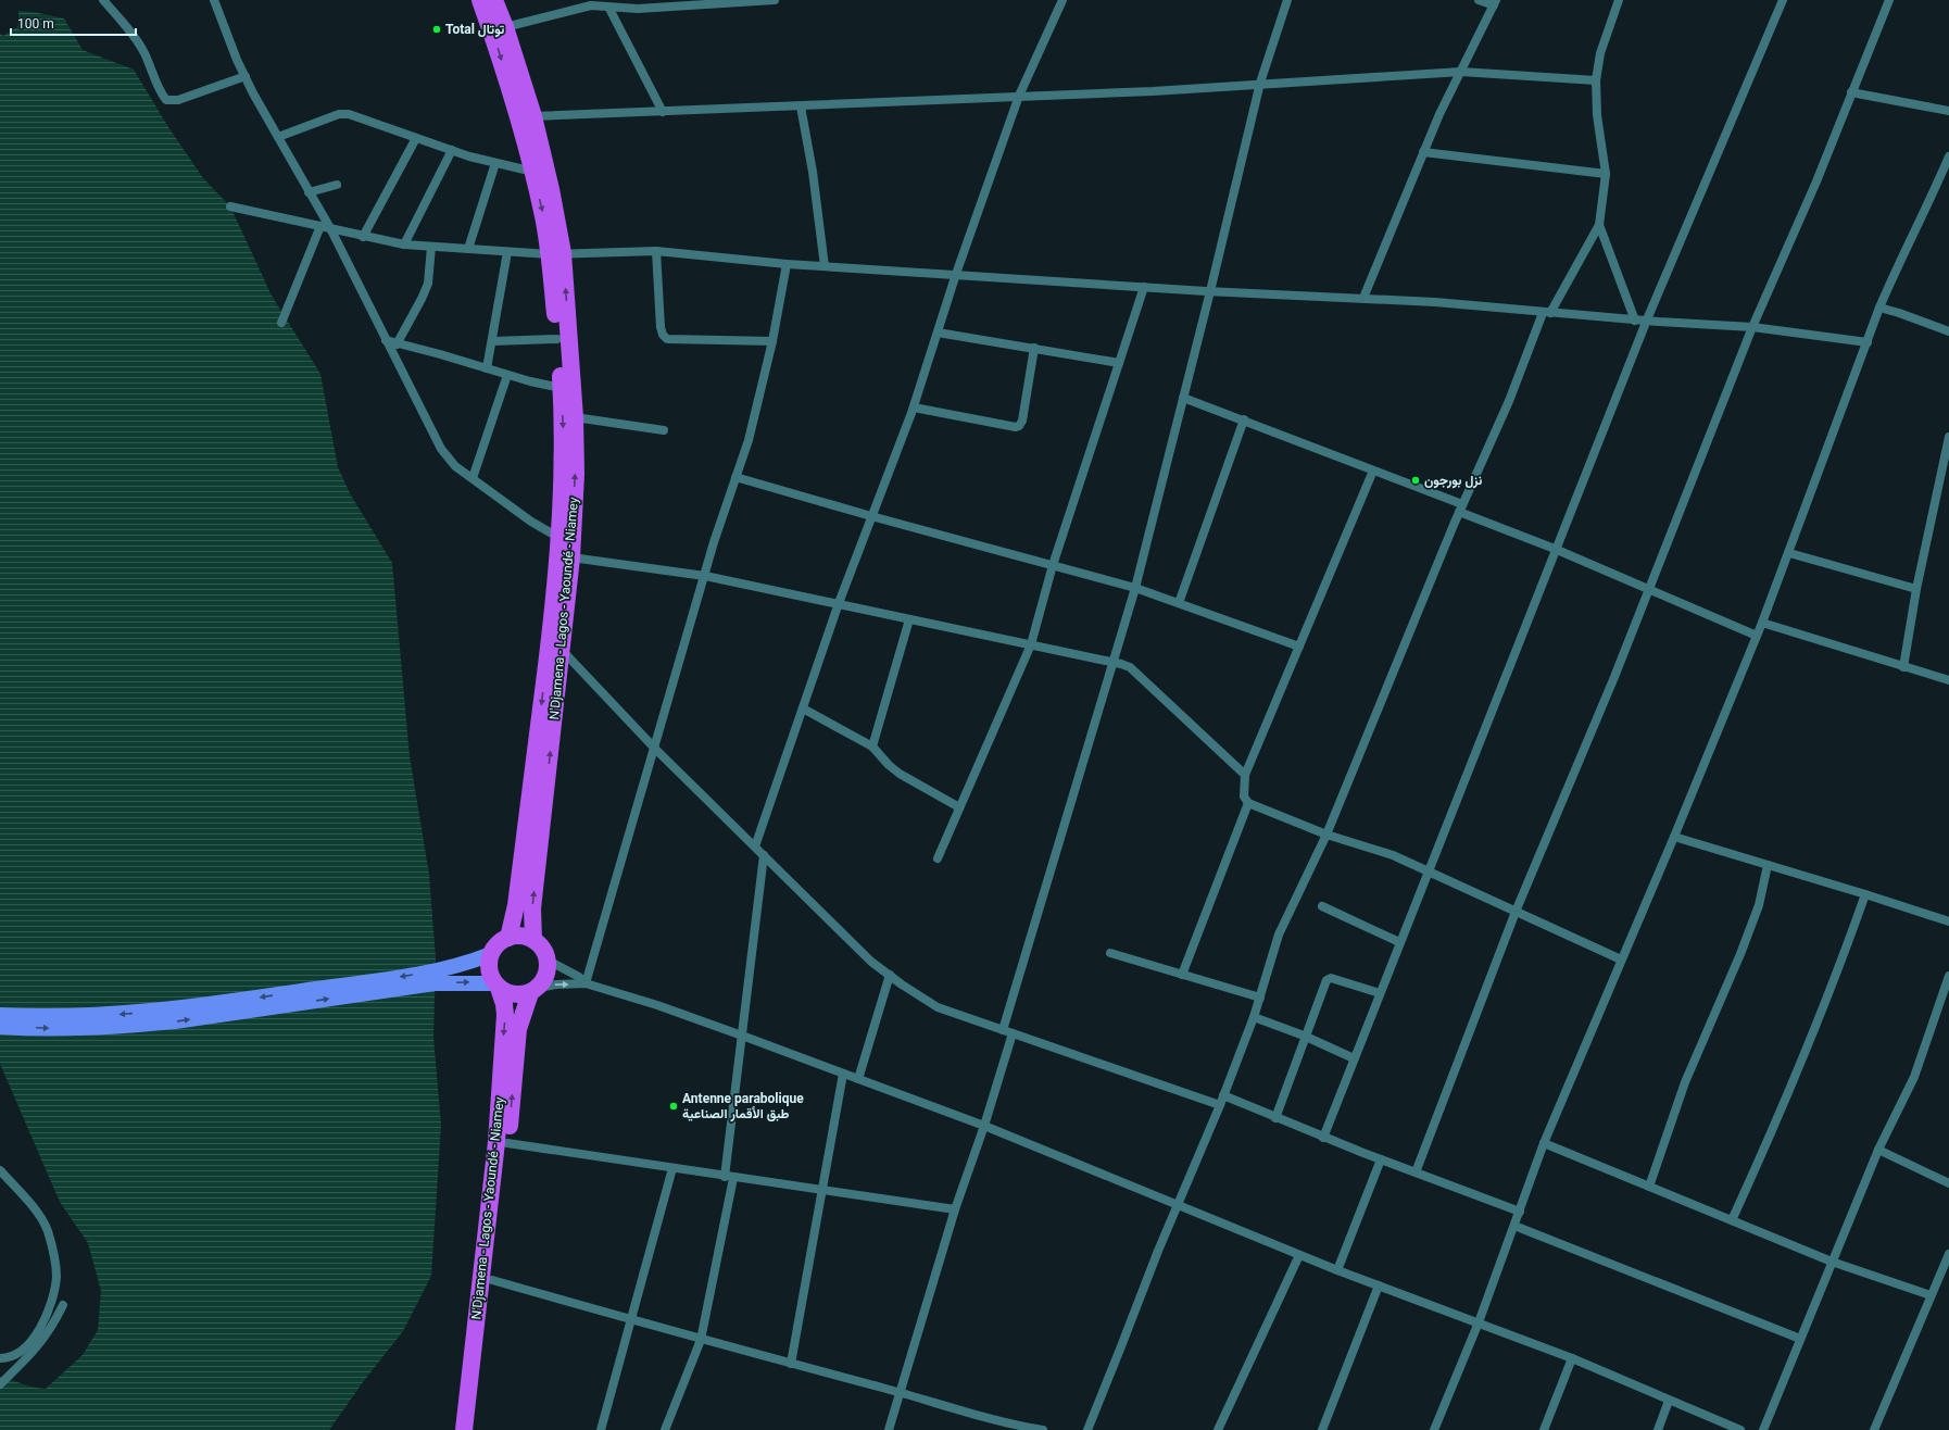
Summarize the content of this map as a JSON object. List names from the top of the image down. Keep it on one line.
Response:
{"streets":{"highway":["N'Djamena - Lagos - Yaoundé - Niamey"]},"places":["Total توتال","نزل بورجون","Antenne parabolique طبق الأقمار الصناعية"],"scale_bar":"100 m"}
